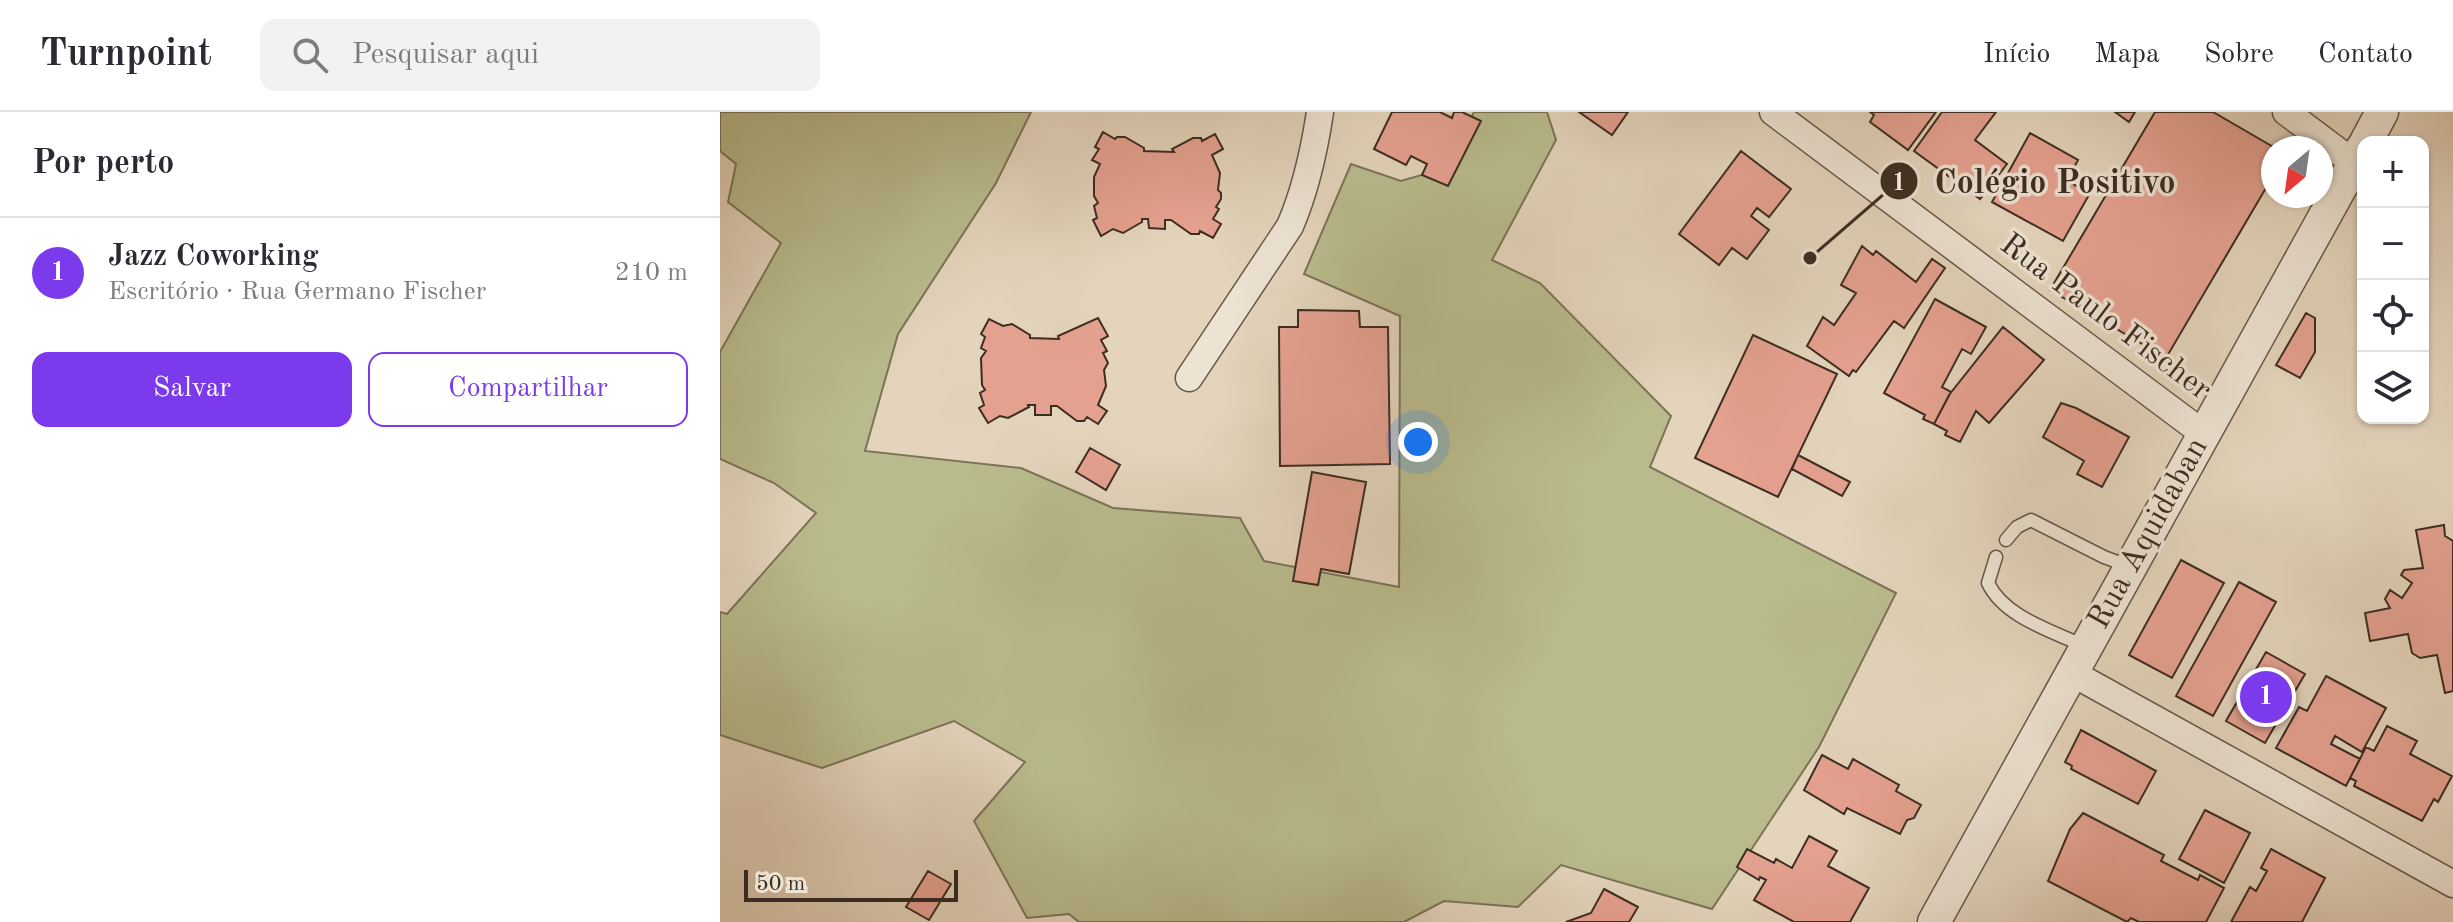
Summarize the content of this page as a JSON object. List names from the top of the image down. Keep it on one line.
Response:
{"streets":{"street":["Rua Paulo Fischer","Rua Aquidaban"]},"crossings":[["Rua Paulo Fischer","Rua Aquidaban"]],"places":["Colégio Positivo"],"scale_bar":"50 m","north":"bottom left","page":{"header":"Turnpoint","search":"Pesquisar aqui","nav":["Início","Mapa","Sobre","Contato"],"heading":"Por perto","map_buttons":["+","−"],"list":[{"mark":"1","name":"Jazz Coworking","note":"Escritório · Rua Germano Fischer","value":"210 m"}],"buttons":["Salvar","Compartilhar"],"pins":"1","scale":"50 m"}}
